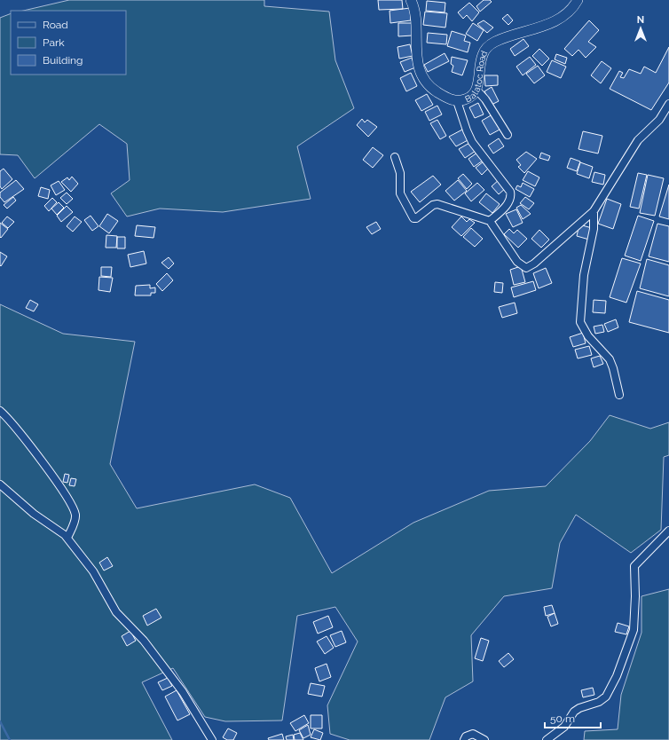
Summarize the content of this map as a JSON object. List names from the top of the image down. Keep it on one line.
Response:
{"streets":{"main road":["Balatoc Road"]},"legend":["Road","Park","Building"],"scale_bar":"50 m","north":"top"}
